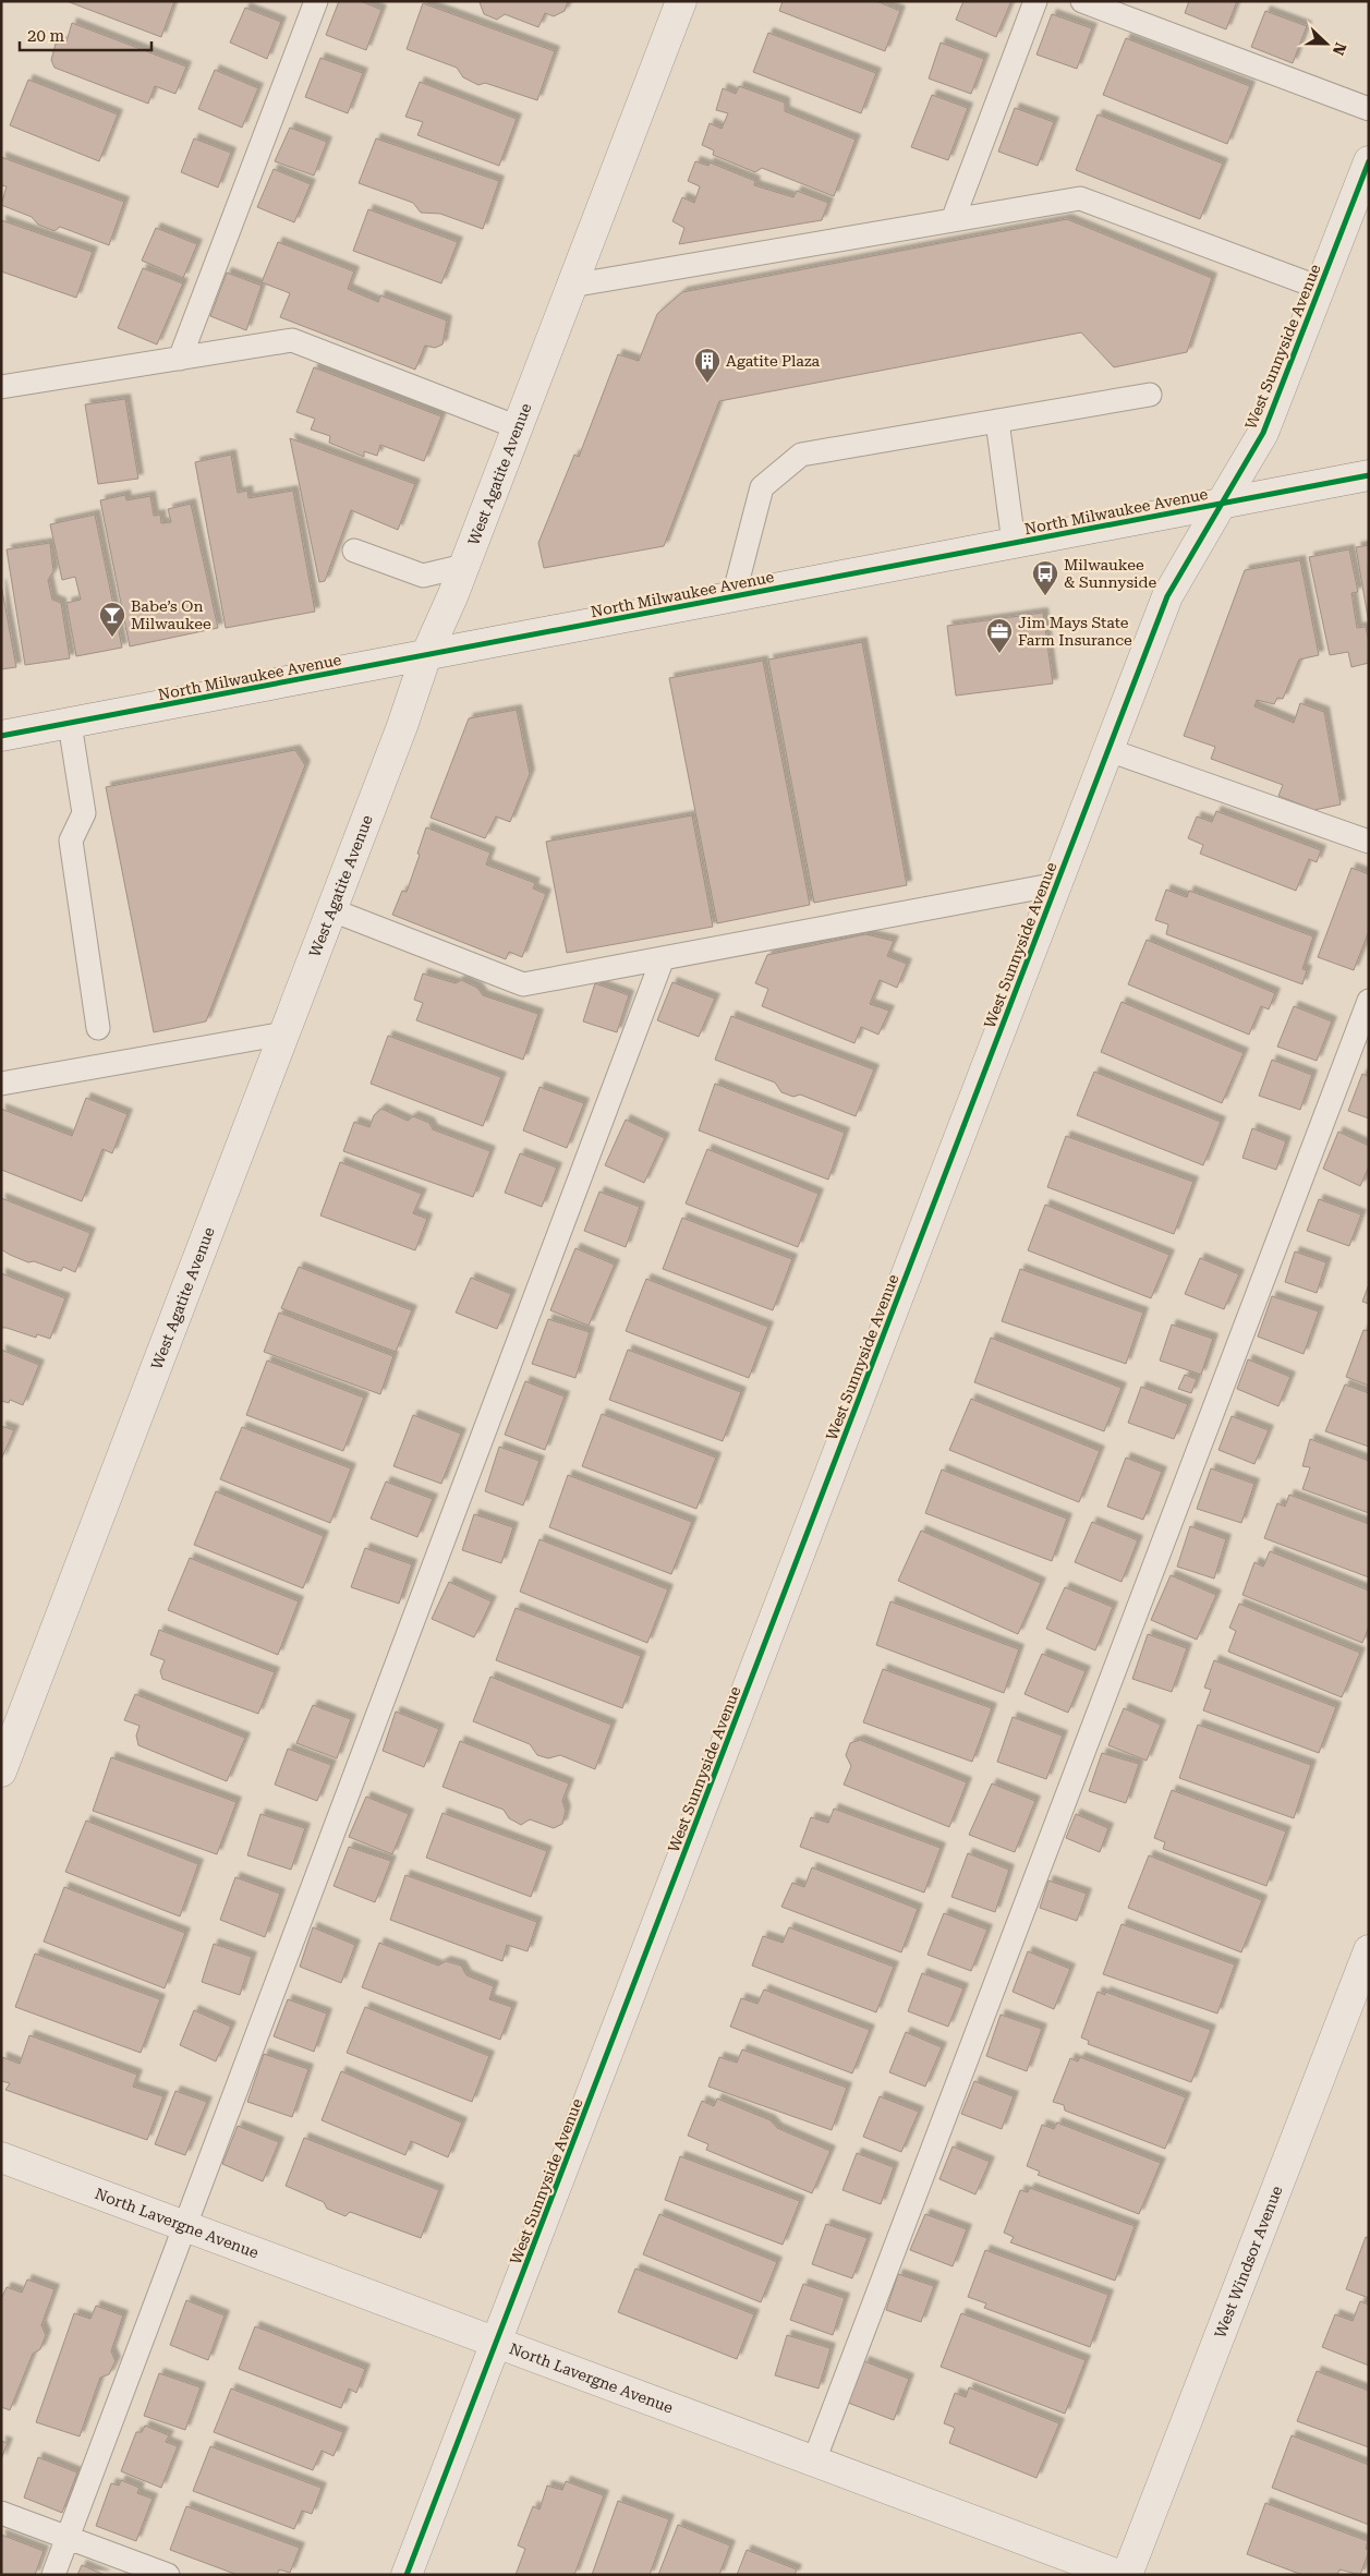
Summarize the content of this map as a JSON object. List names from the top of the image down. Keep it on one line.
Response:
{"streets":{"street":["West Sunnyside Avenue","West Agatite Avenue","North Milwaukee Avenue","North Lavergne Avenue","West Windsor Avenue"]},"crossings":[["West Sunnyside Avenue","North Milwaukee Avenue"],["West Sunnyside Avenue","North Lavergne Avenue"],["West Agatite Avenue","North Milwaukee Avenue"]],"places":{"building":["Agatite Plaza"],"bus stop":["Milwaukee & Sunnyside"],"bar":["Babe’s On Milwaukee"],"office":["Jim Mays State Farm Insurance"]},"scale_bar":"20 m","north":"right"}
